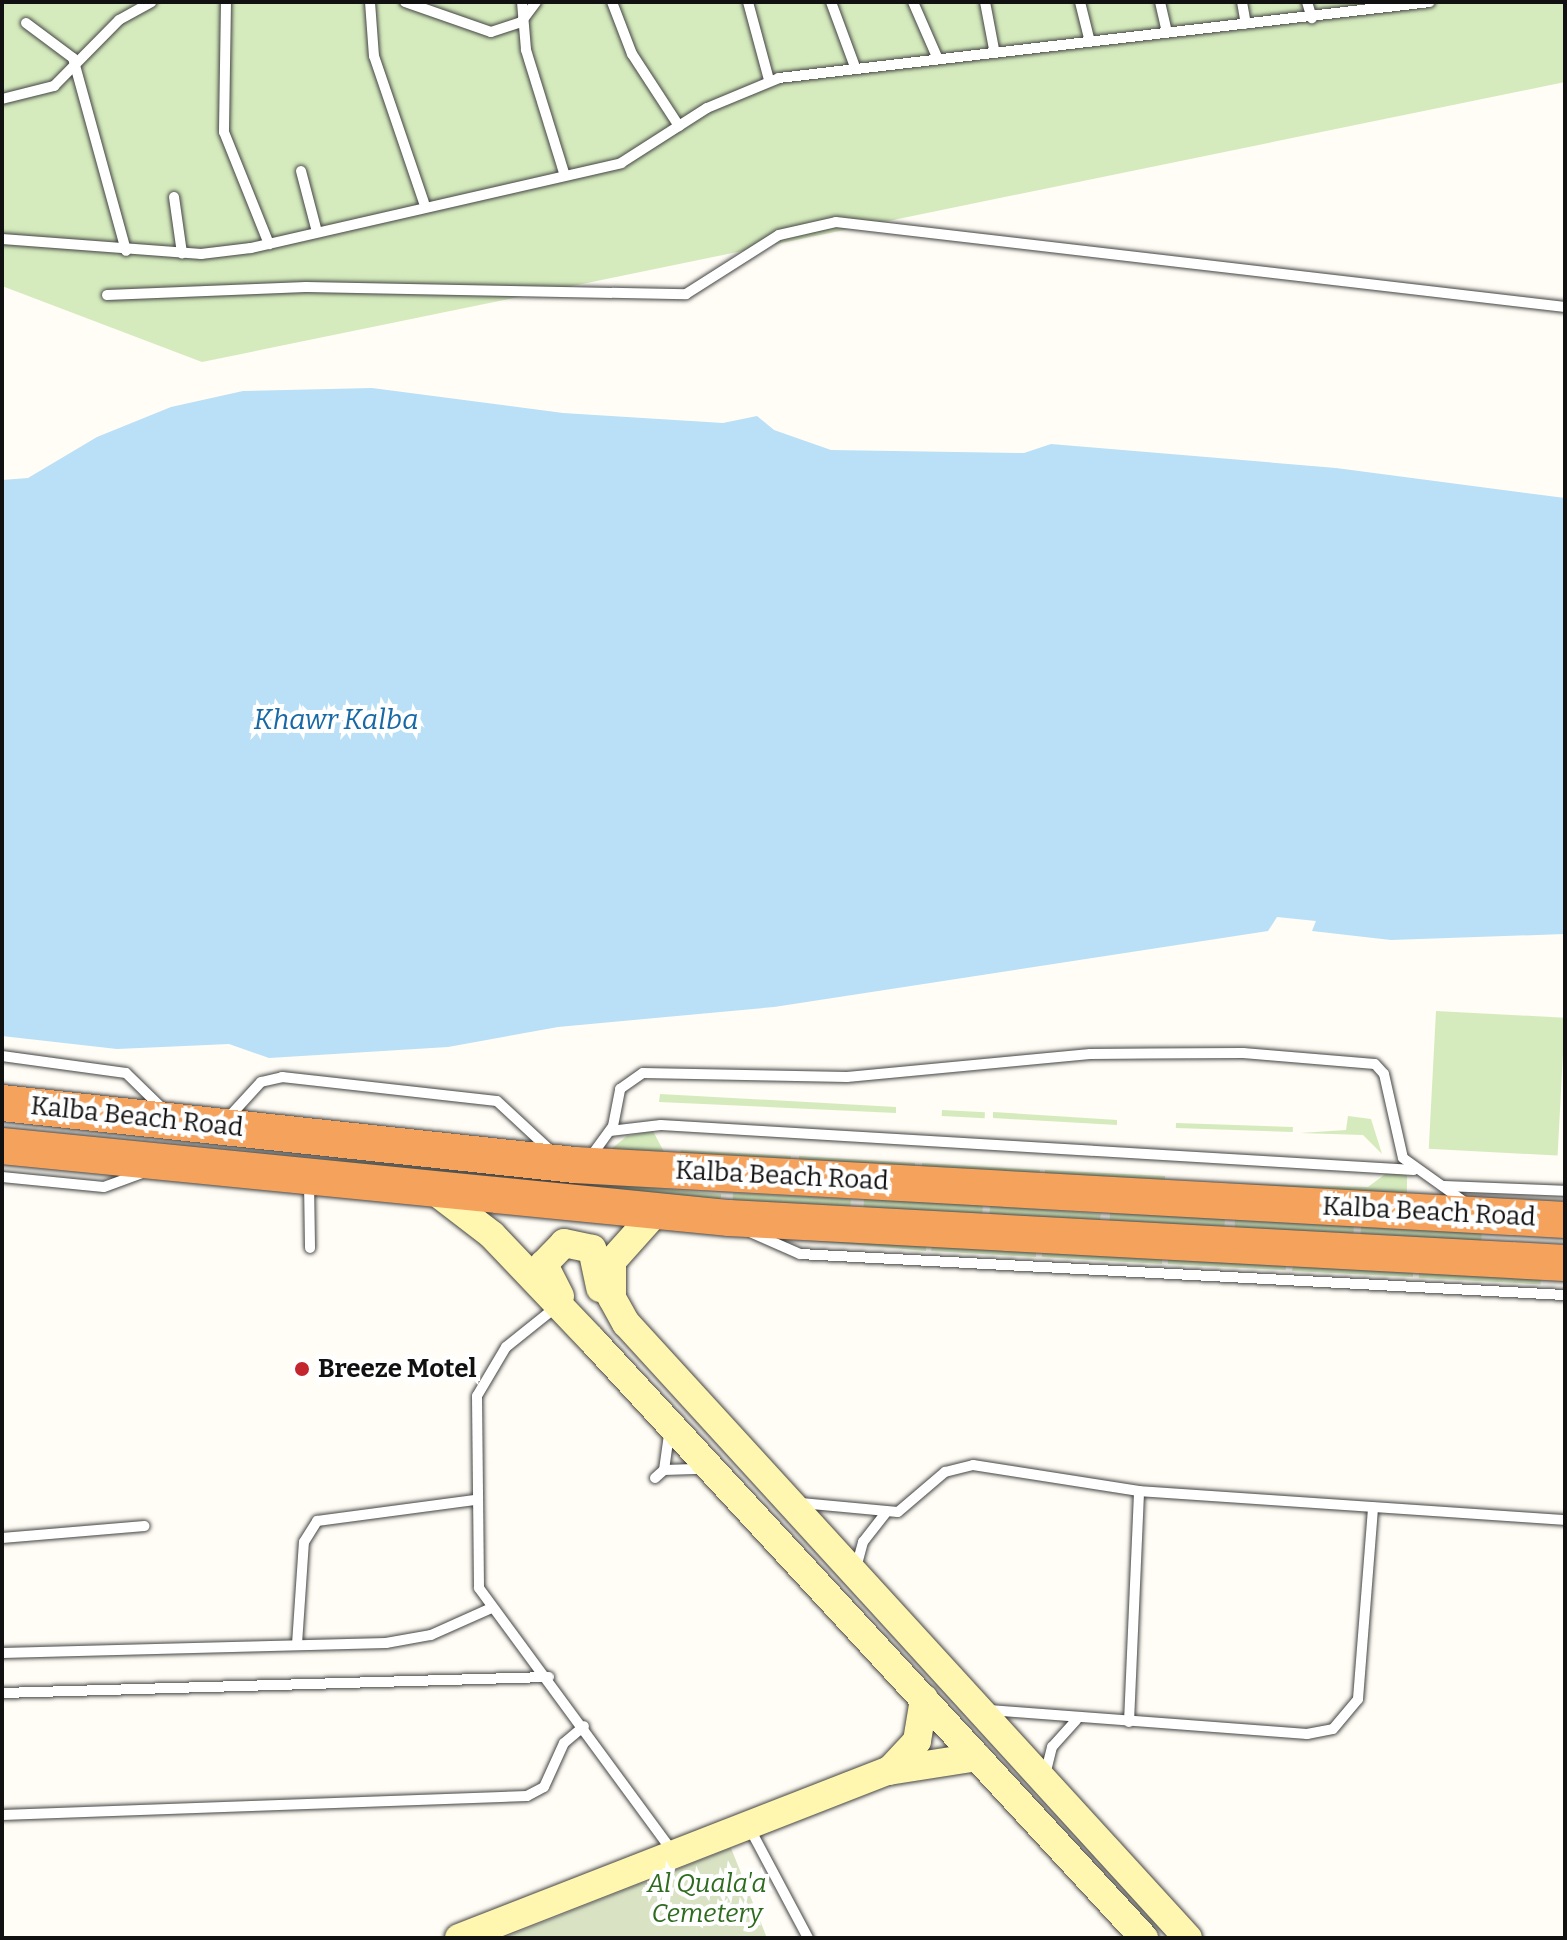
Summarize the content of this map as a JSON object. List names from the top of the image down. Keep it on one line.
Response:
{"streets":{"highway":["Kalba Beach Road"]},"water":["Khawr Kalba"],"parks":["Al Quala'a Cemetery"],"places":["Breeze Motel"]}
